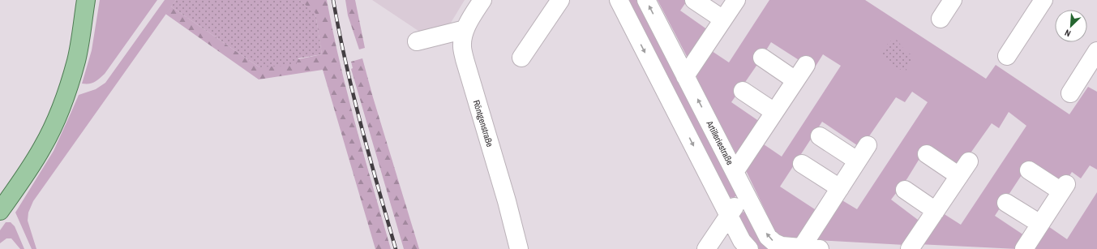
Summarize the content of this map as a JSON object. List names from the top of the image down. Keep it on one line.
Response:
{"streets":{"street":["Röntgenstraße","Artilleriestraße"]},"north":"bottom left"}
